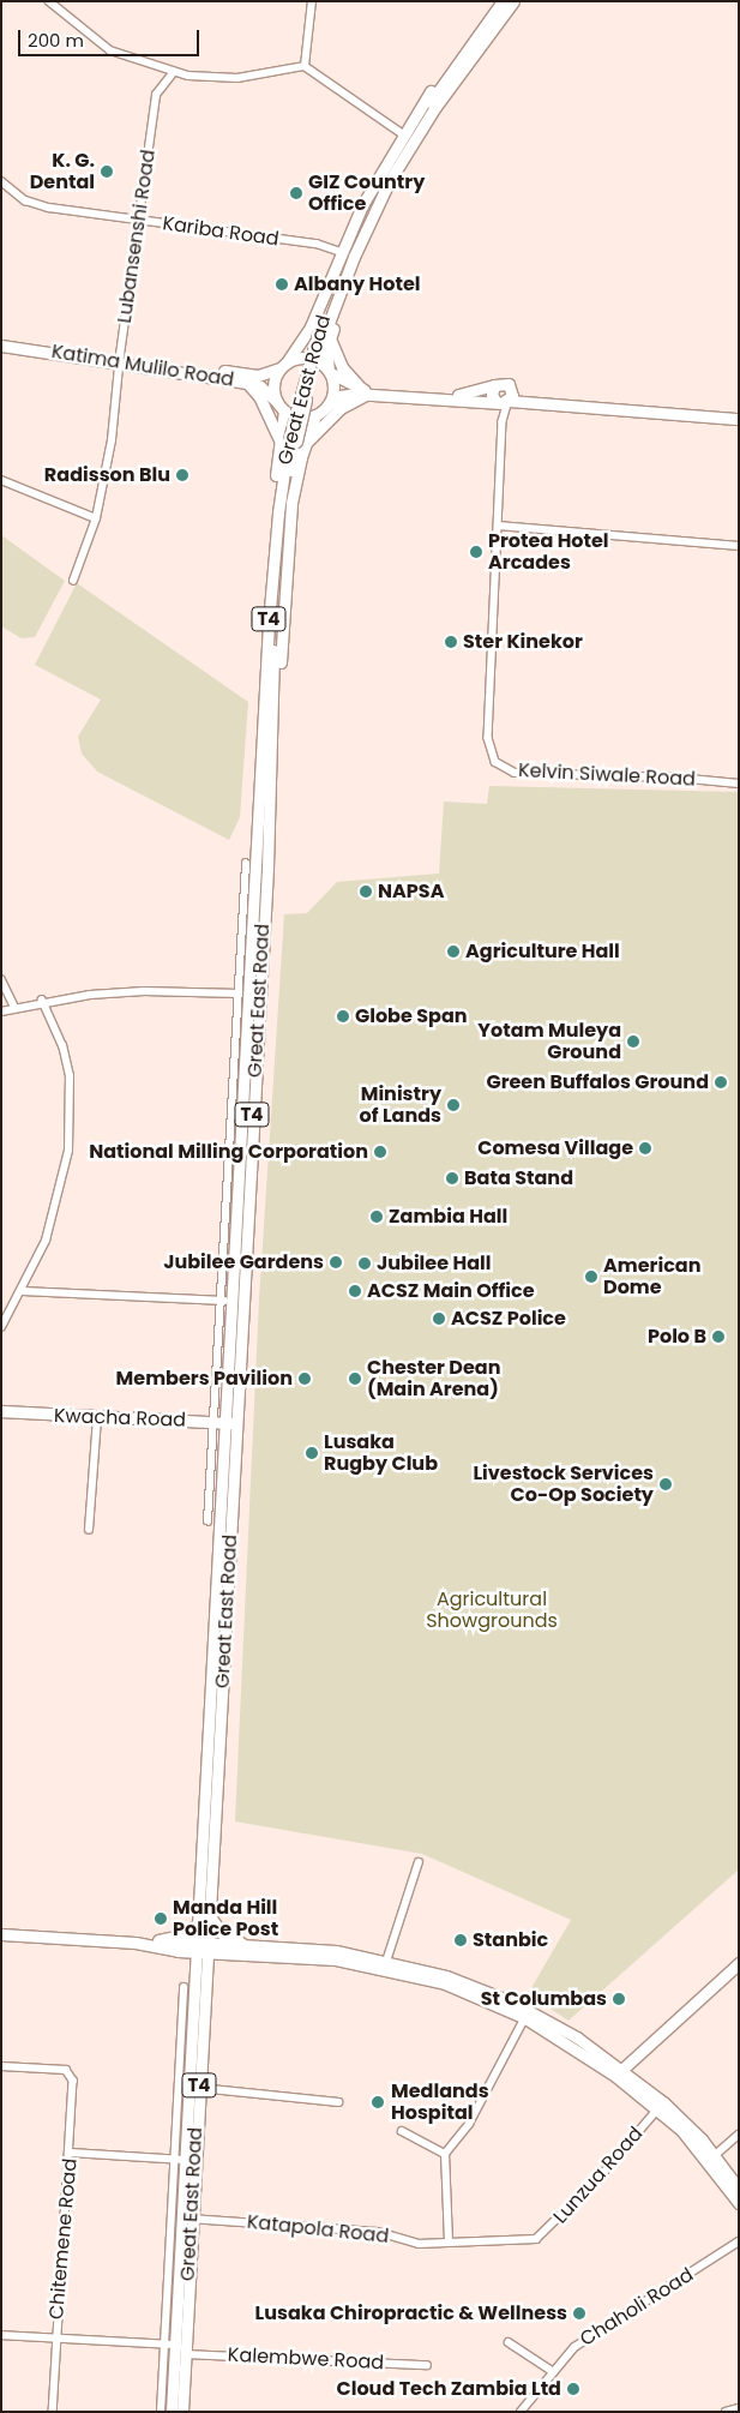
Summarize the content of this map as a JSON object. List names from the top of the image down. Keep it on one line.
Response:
{"streets":{"main road":["Katima Mulilo Road","Great East Road","T4","Kwacha Road"],"street":["Kariba Road","Lubansenshi Road","Kelvin Siwale Road","Lunzua Road","Katapola Road","Chitemene Road","Chaholi Road","Kalembwe Road"]},"crossings":[["Kariba Road","Lubansenshi Road"],["Kariba Road","Great East Road"],["Lubansenshi Road","Katima Mulilo Road"],["Katima Mulilo Road","Great East Road"],["Great East Road","Kwacha Road"],["Great East Road","Katapola Road"],["Great East Road","Kalembwe Road"],["Lunzua Road","Katapola Road"]],"parks":["Agricultural Showgrounds"],"places":["K. G. Dental","GIZ Country Office","Albany Hotel","Radisson Blu","Protea Hotel Arcades","Ster Kinekor","NAPSA","Agriculture Hall","Globe Span","Yotam Muleya Ground","Green Buffalos Ground","Ministry of Lands","Comesa Village","National Milling Corporation","Bata Stand","Zambia Hall","Jubilee Gardens","Jubilee Hall","American Dome","ACSZ Main Office","ACSZ Police","Polo B","Members Pavilion","Chester Dean (Main Arena)","Lusaka Rugby Club","Livestock Services Co-Op Society","Manda Hill Police Post","Stanbic","St Columbas","Medlands Hospital","Lusaka Chiropractic & Wellness","Cloud Tech Zambia Ltd"],"scale_bar":"200 m"}
